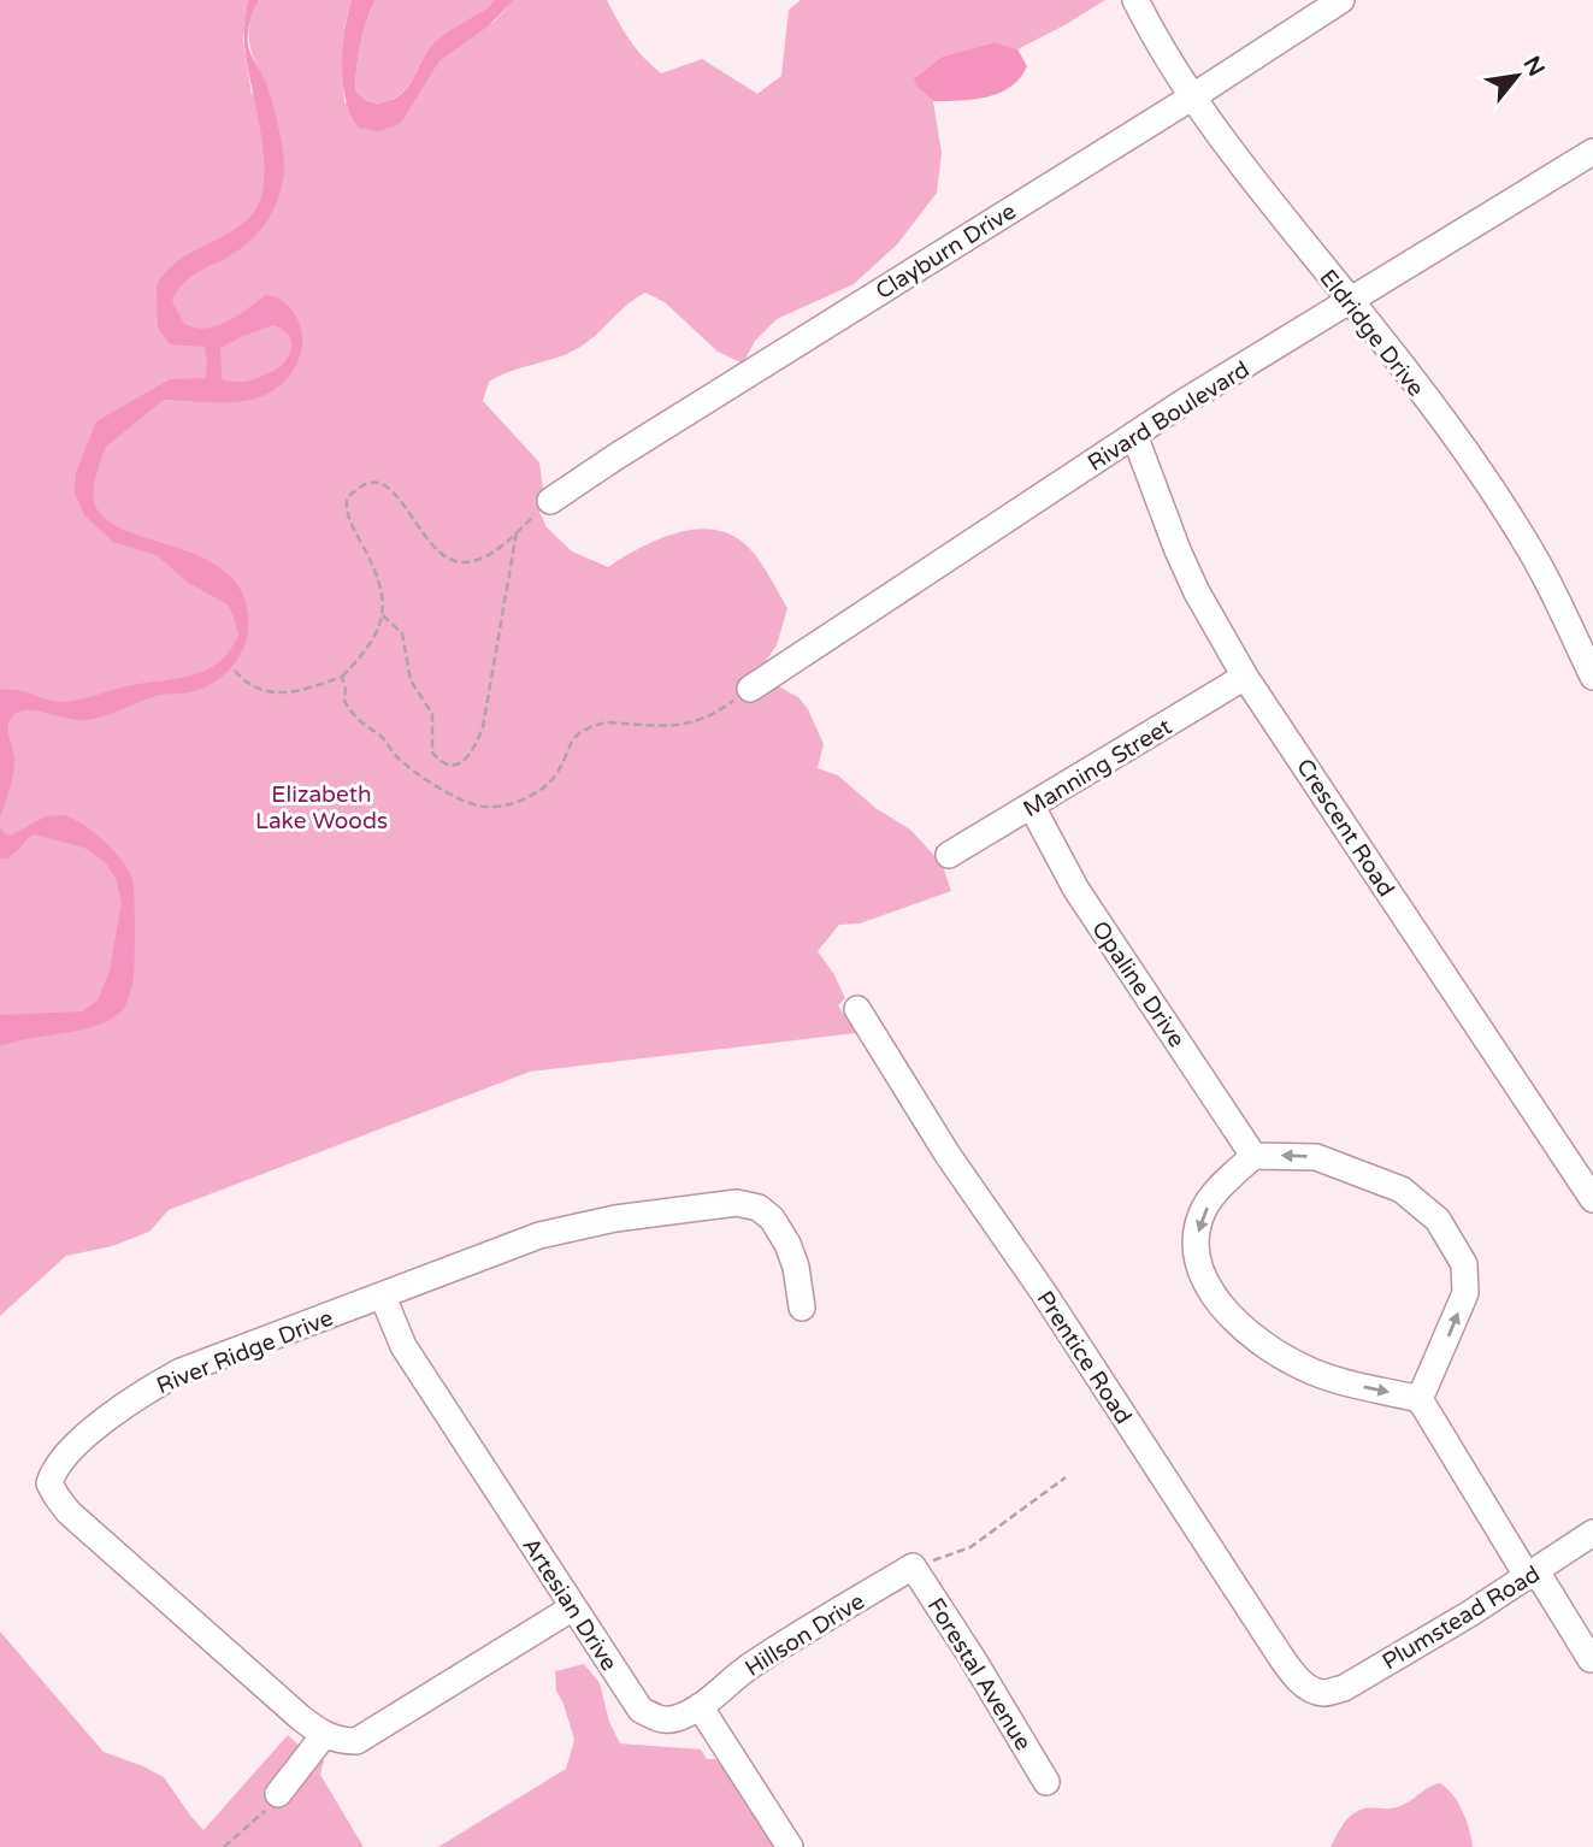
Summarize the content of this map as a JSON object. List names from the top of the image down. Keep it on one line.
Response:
{"streets":{"street":["Clayburn Drive","Eldridge Drive","Rivard Boulevard","Manning Street","Crescent Road","Opaline Drive","River Ridge Drive","Prentice Road","Artesian Drive","Plumstead Road","Hillson Drive","Forestal Avenue"]},"crossings":[["Clayburn Drive","Eldridge Drive"],["Eldridge Drive","Rivard Boulevard"],["Rivard Boulevard","Crescent Road"],["Manning Street","Crescent Road"],["Manning Street","Opaline Drive"],["River Ridge Drive","Artesian Drive"],["Prentice Road","Plumstead Road"],["Artesian Drive","Hillson Drive"],["Hillson Drive","Forestal Avenue"]],"parks":["Elizabeth Lake Woods"],"north":"top right"}
